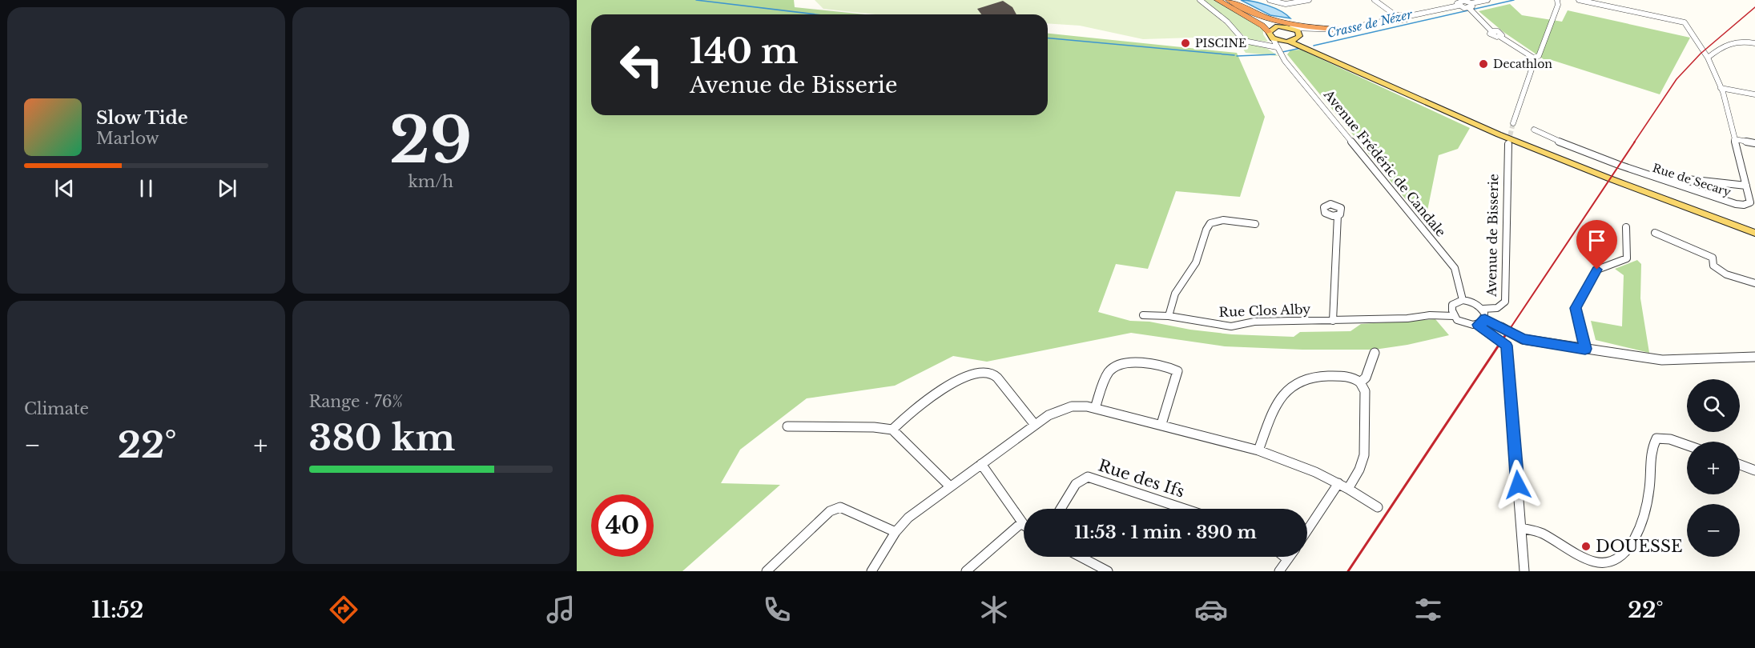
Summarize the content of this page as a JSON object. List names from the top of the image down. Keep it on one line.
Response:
{"streets":{"street":["Avenue Frédéric de Candale","Rue de Secary","Avenue de Bisserie","Rue Clos Alby","Rue des Ifs"]},"crossings":[["Avenue Frédéric de Candale","Avenue de Bisserie"],["Avenue Frédéric de Candale","Rue Clos Alby"],["Avenue de Bisserie","Rue Clos Alby"]],"water":["Crasse de Nézer"],"places":["PISCINE","Decathlon","DOUESSE"],"page":{"tile":[["29","km/h"],"Climate",["Range · 76%","380 km"]],"turn":["140 m","Avenue de Bisserie"],"song":["Slow Tide","Marlow"],"map_buttons":["+","−"],"heat":["−","22°","+"],"limit":"40","trip":"11:53 · 1 min · 390 m","tabs":["11:52","22°"]}}
